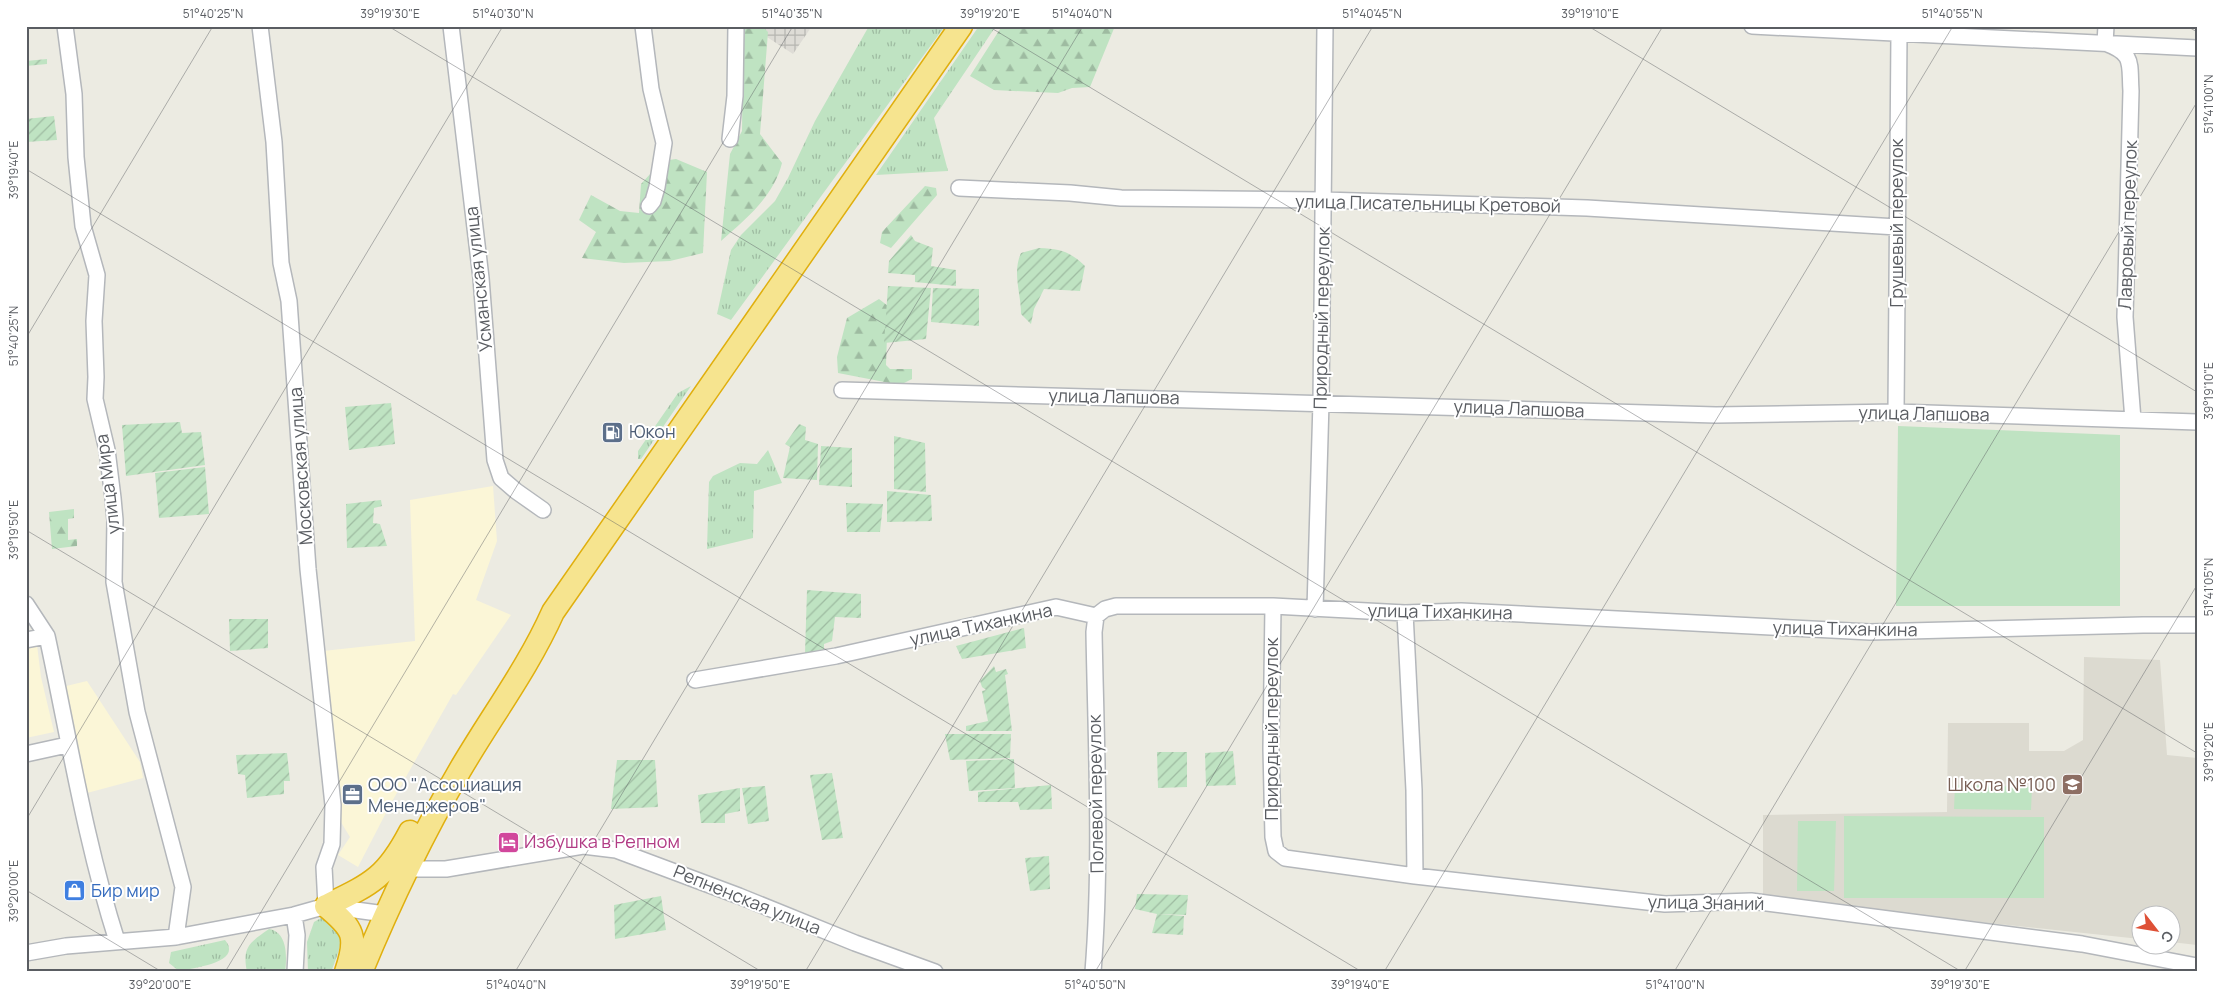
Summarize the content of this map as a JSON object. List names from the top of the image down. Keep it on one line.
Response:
{"streets":{"street":["улица Писательницы Кретовой","Грушевый переулок","Лавровый переулок","Усманская улица","Природный переулок","улица Лапшова","Московская улица","улица Мира","улица Тиханкина","Полевой переулок","Репненская улица","улица Знаний"]},"crossings":[["улица Писательницы Кретовой","Грушевый переулок"],["улица Писательницы Кретовой","Природный переулок"],["Грушевый переулок","улица Лапшова"],["Лавровый переулок","улица Лапшова"],["Природный переулок","улица Лапшова"],["Природный переулок","улица Тиханкина"],["Природный переулок","улица Знаний"],["улица Тиханкина","Полевой переулок"]],"places":{"fuel station":["Юкон"],"school or university":["Школа №100"],"office":["ООО \"Ассоциация Менеджеров\""],"hotel":["Избушка в Репном"],"shop":["Бир мир"]},"north":"bottom right","coordinates":["51°40'25\"N","39°19'30\"E","51°40'30\"N","51°40'35\"N","39°19'20\"E","51°40'40\"N","51°40'45\"N","39°19'10\"E","51°40'55\"N","51°41'00\"N","39°19'40\"E","39°19'50\"E","51°41'05\"N","39°20'00\"E","51°40'50\"N"]}
